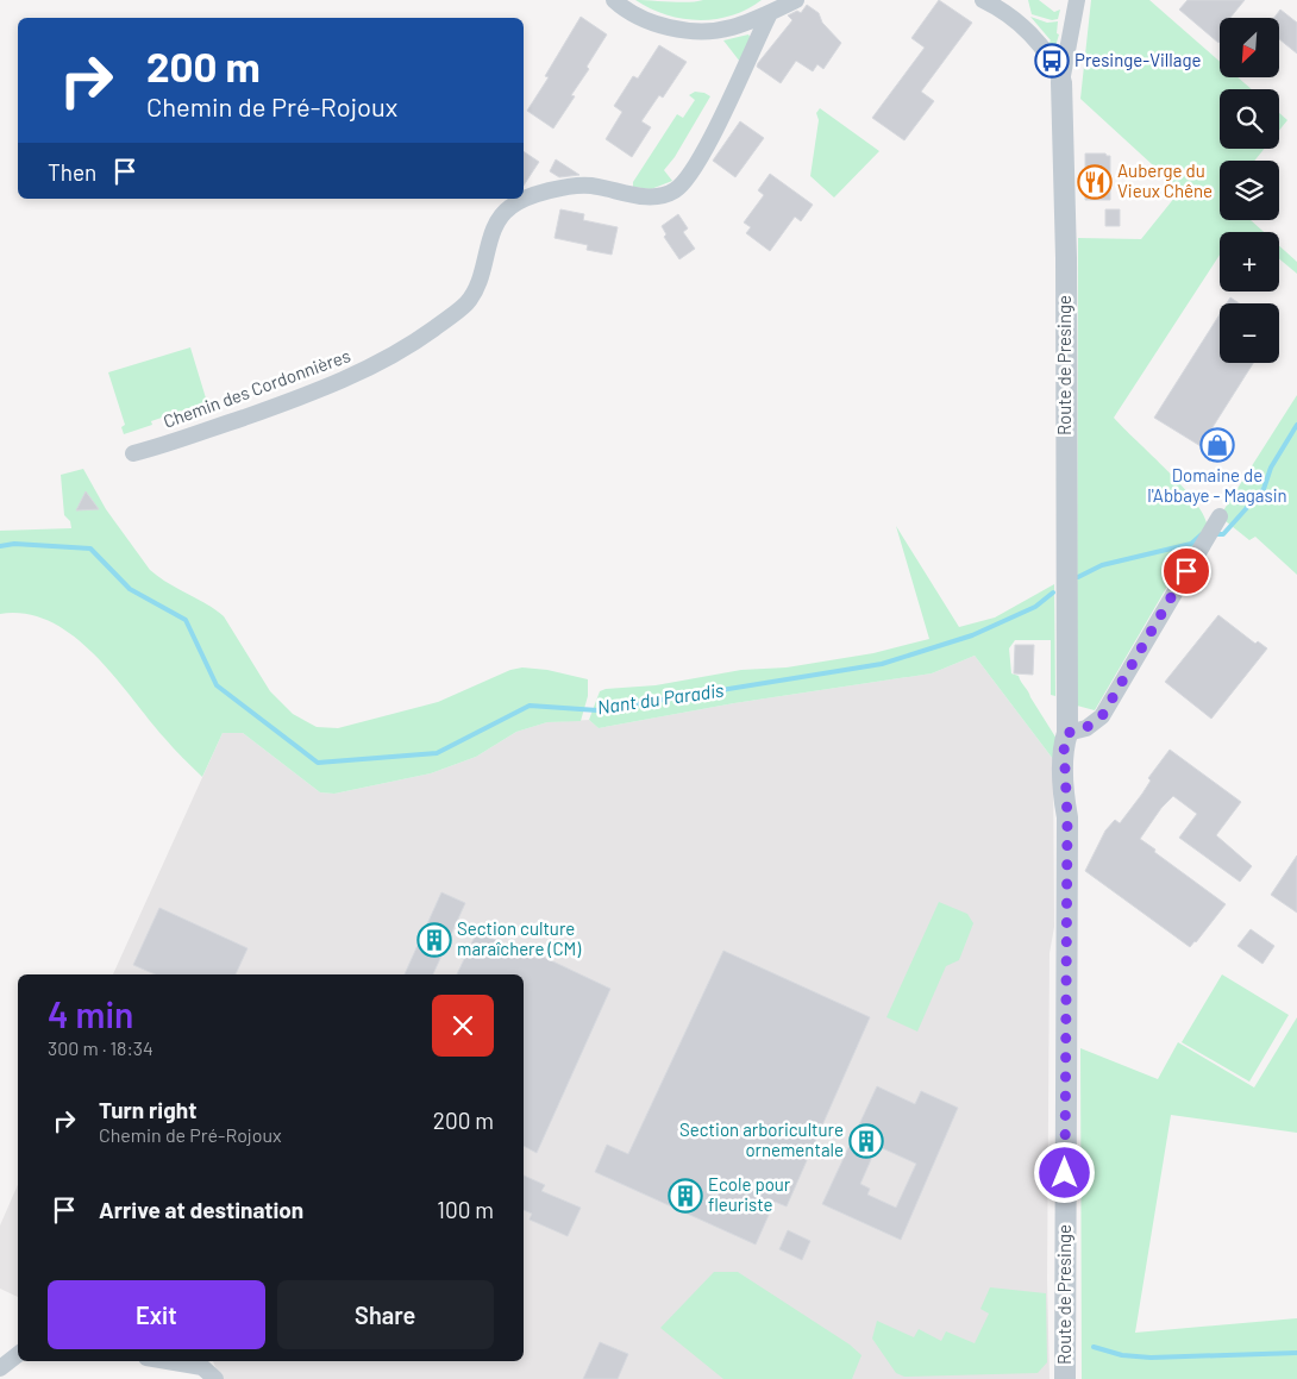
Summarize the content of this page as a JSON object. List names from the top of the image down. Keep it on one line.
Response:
{"streets":{"street":["Route de Presinge","Chemin des Cordonnières"]},"water":["Nant du Paradis"],"places":{"bus stop":["Presinge-Village"],"restaurant":["Auberge du Vieux Chêne"],"shop":["Domaine de l'Abbaye - Magasin"],"building":["Section culture maraîchere (CM)","Section arboriculture ornementale","Ecole pour fleuriste"]},"north":"bottom left","page":{"map_buttons":["+","−"],"turn":["200 m","Chemin de Pré-Rojoux"],"then":"Then","heading":["4 min","300 m · 18:34"],"list":[{"name":"Turn right","note":"Chemin de Pré-Rojoux","value":"200 m"},{"name":"Arrive at destination","value":"100 m"}],"buttons":["Exit","Share"]}}
